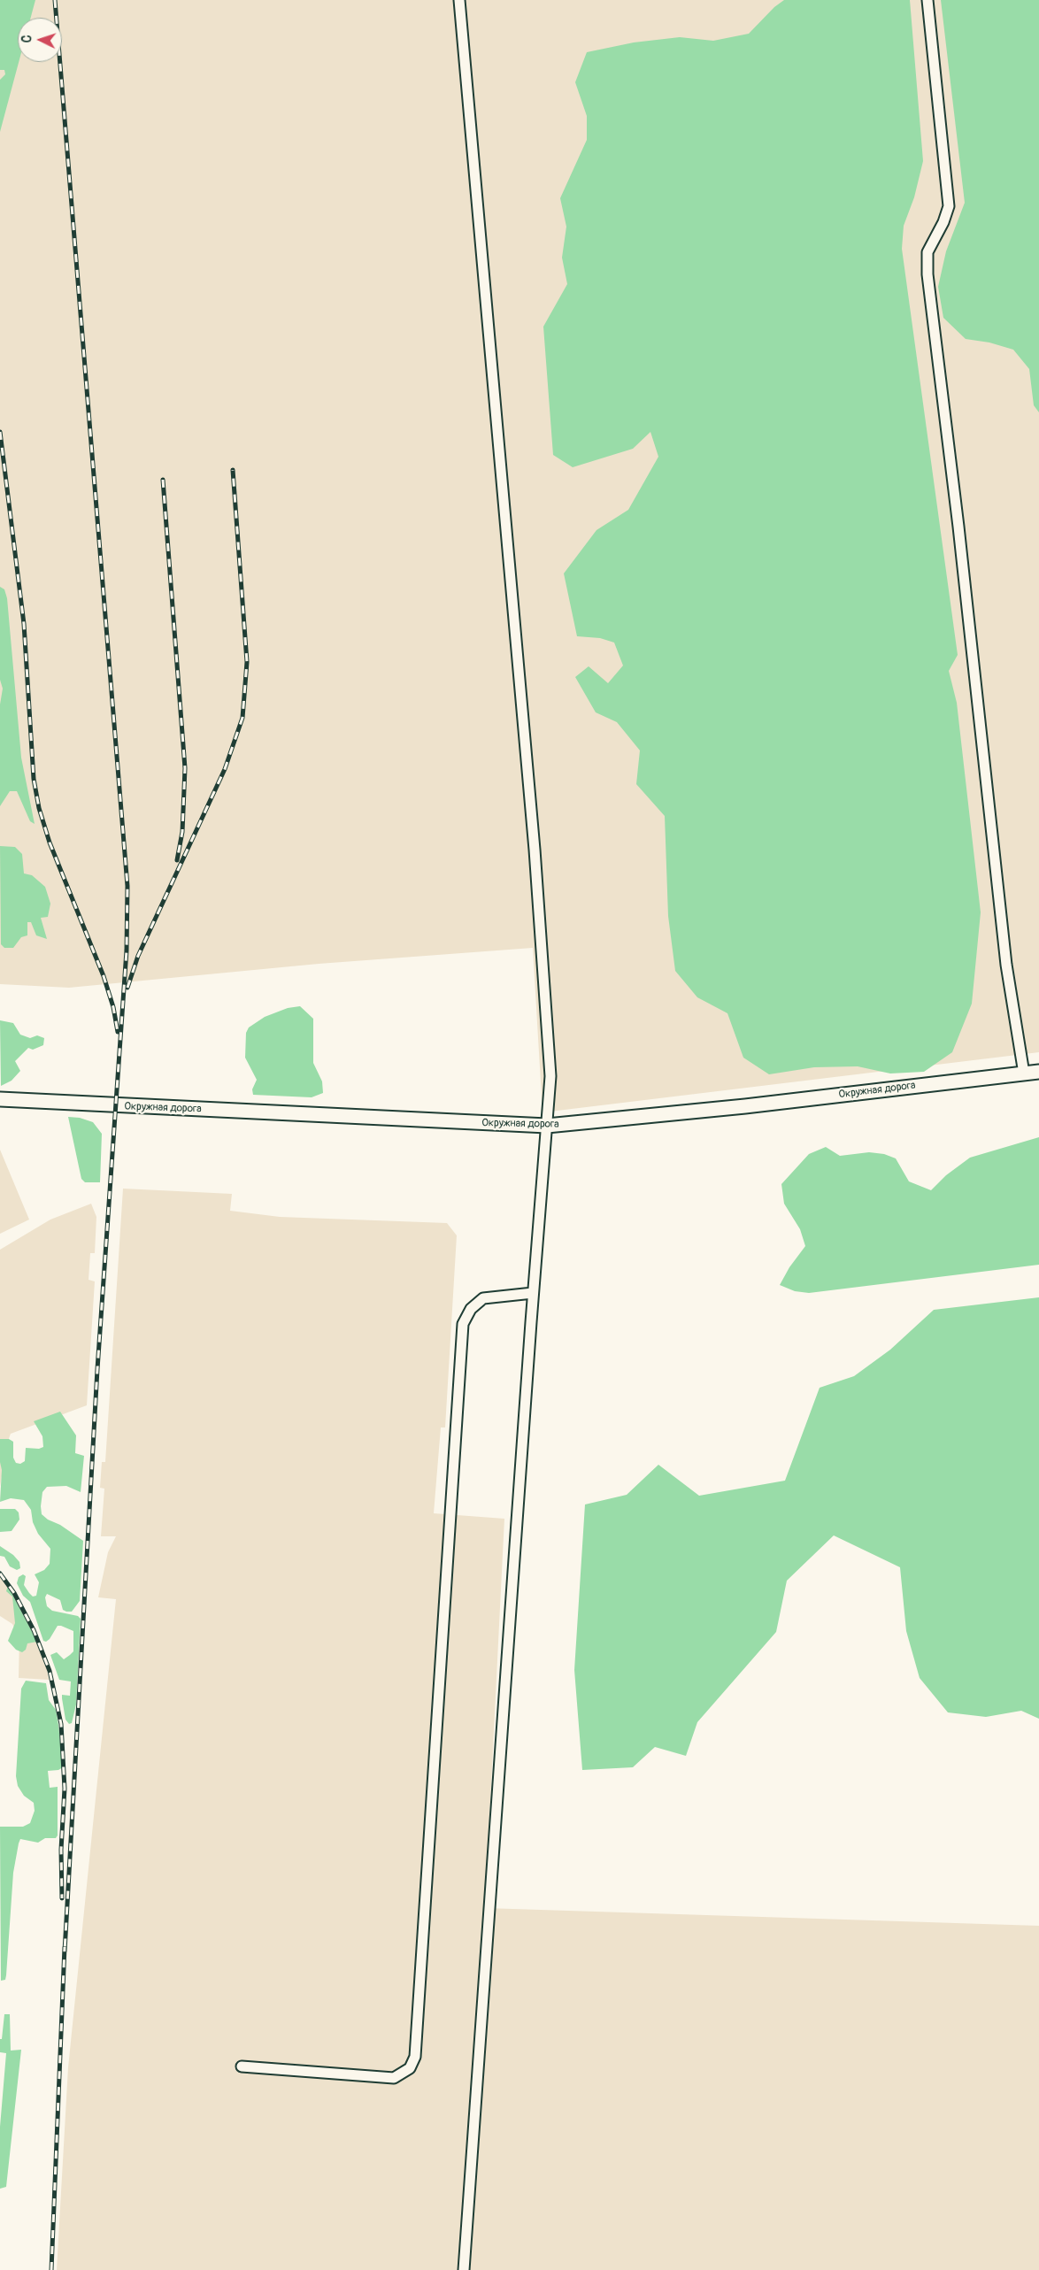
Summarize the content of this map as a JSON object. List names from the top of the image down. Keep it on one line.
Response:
{"streets":{"main road":["Окружная дорога"]},"north":"left"}
